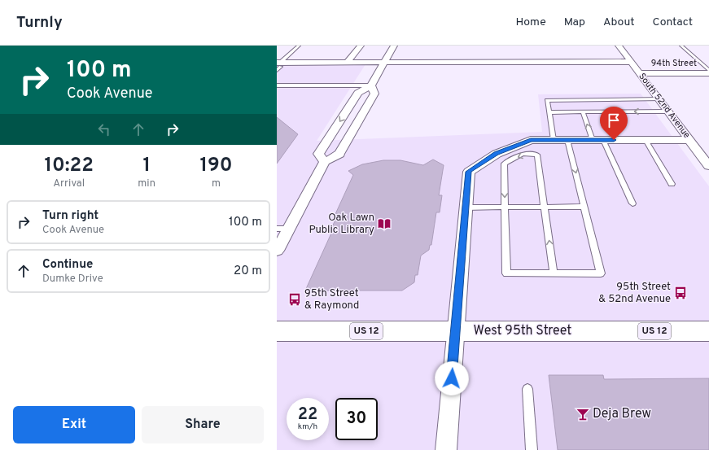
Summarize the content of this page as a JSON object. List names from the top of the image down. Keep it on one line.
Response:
{"streets":{"main road":["US 12","West 95th Street"],"street":["94th Street","South 52nd Avenue"]},"crossings":[["94th Street","South 52nd Avenue"]],"places":{"library":["Oak Lawn Public Library"],"bus stop":["95th Street & 52nd Avenue","95th Street & Raymond"],"bar":["Deja Brew"]},"page":{"header":"Turnly","nav":["Home","Map","About","Contact"],"turn":["100 m","Cook Avenue"],"eta":["10:22","Arrival","1","min","190","m"],"list":[{"name":"Turn right","note":"Cook Avenue","value":"100 m"},{"name":"Continue","note":"Dumke Drive","value":"20 m"}],"speed":"22 km/h","limit":"30","buttons":["Exit","Share"]}}
